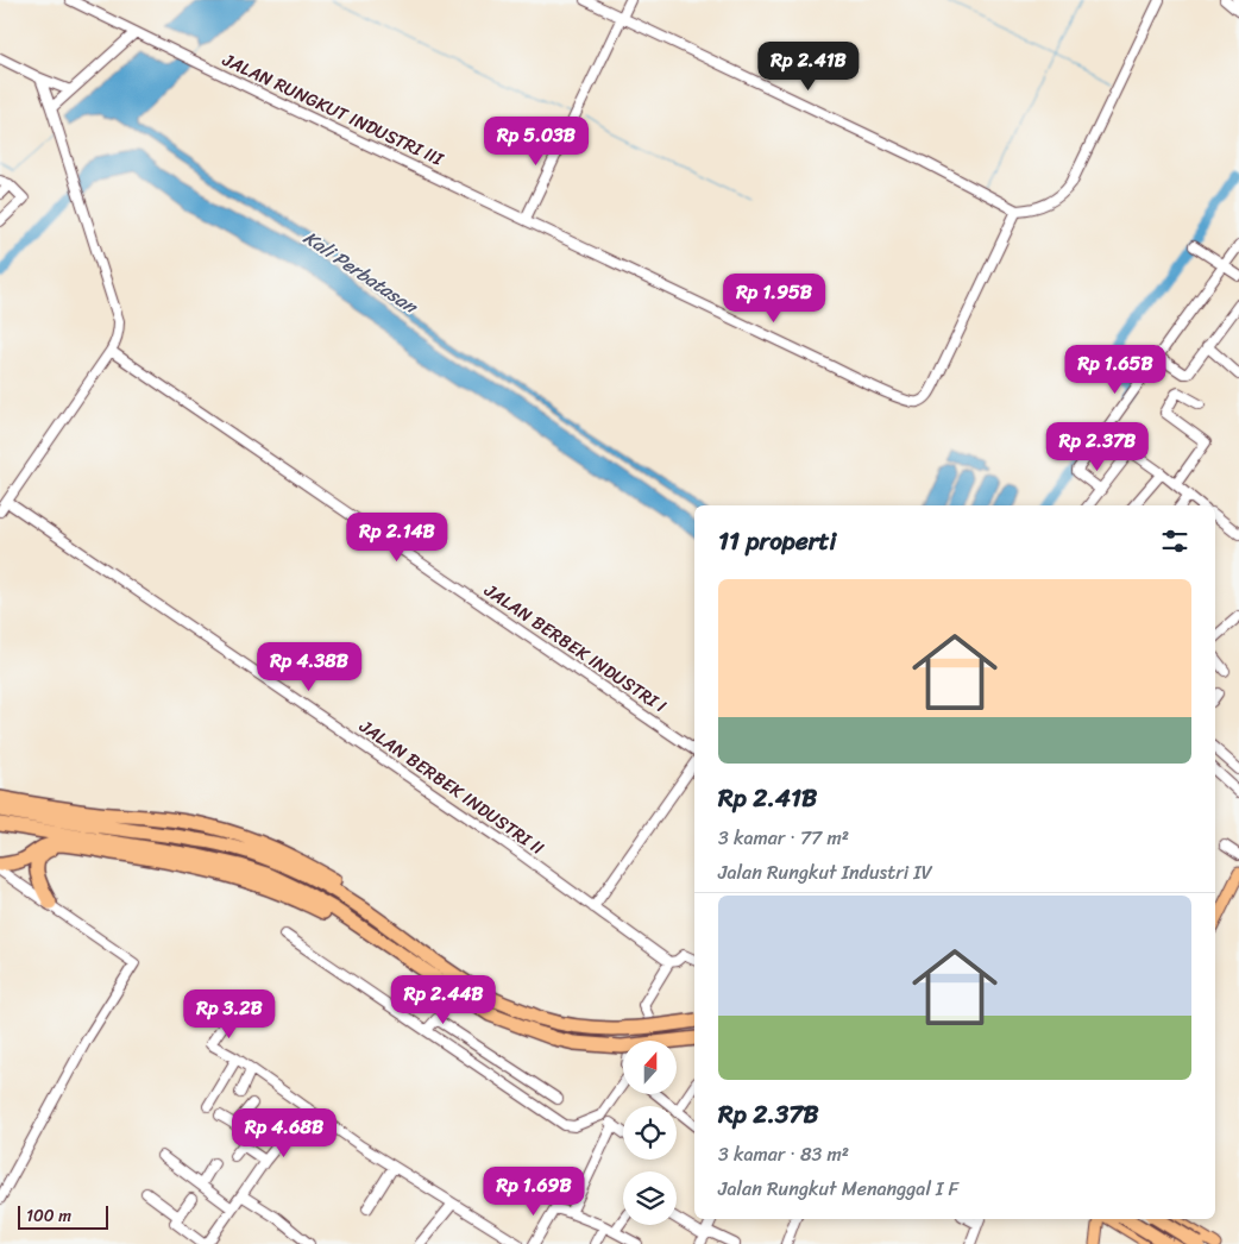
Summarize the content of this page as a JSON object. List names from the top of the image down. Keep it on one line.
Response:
{"streets":{"street":["JALAN RUNGKUT INDUSTRI III","JALAN BERBEK INDUSTRI I","JALAN BERBEK INDUSTRI II"]},"water":["Kali Perbatasan"],"scale_bar":"100 m","north":"top","page":{"price":["Rp 2.41B","Rp 5.03B","Rp 1.95B","Rp 1.65B","Rp 2.37B","Rp 2.14B","Rp 4.38B","Rp 2.44B","Rp 3.2B","Rp 4.68B","Rp 1.69B"],"heading":"11 properti","list":[{"name":"Rp 2.41B","note":"3 kamar · 77 m² · Jalan Rungkut Industri IV"},{"name":"Rp 2.37B","note":"3 kamar · 83 m² · Jalan Rungkut Menanggal I F"}],"scale":"100 m"}}
